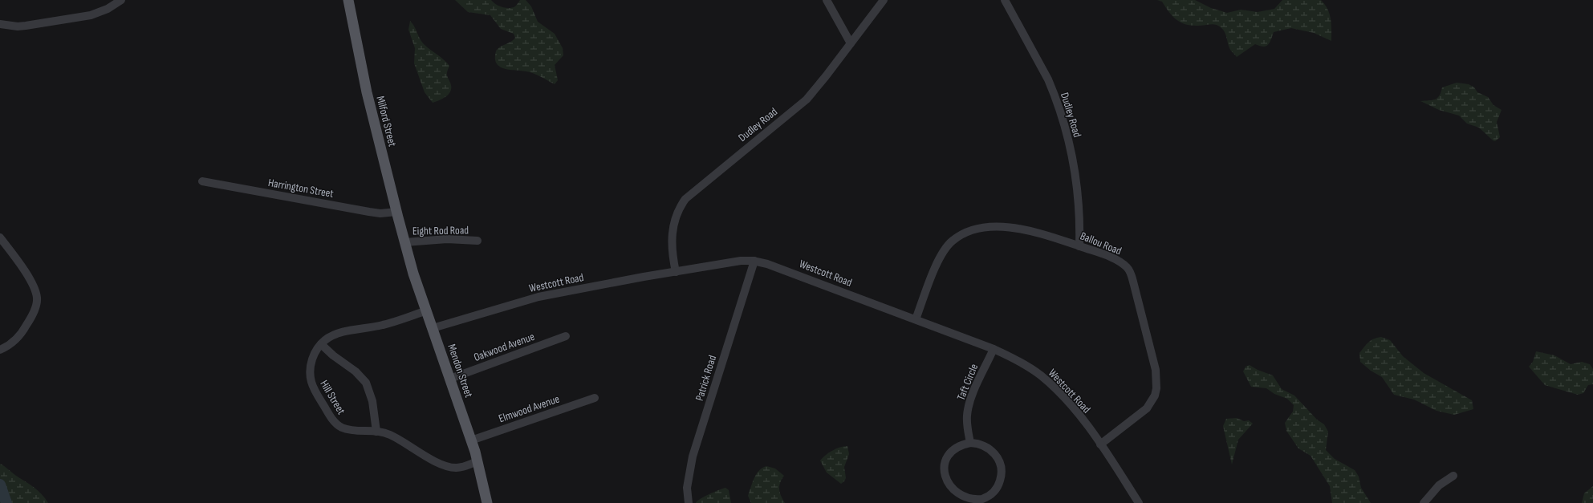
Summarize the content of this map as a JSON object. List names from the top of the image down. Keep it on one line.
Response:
{"streets":{"main road":["Milford Street","Mendon Street"],"street":["Dudley Road","Harrington Street","Eight Rod Road","Ballou Road","Westcott Road","Oakwood Avenue","Patrick Road","Taft Circle","Hill Street","Elmwood Avenue"]},"crossings":[["Dudley Road","Ballou Road"],["Dudley Road","Westcott Road"],["Milford Street","Harrington Street"],["Milford Street","Eight Rod Road"],["Milford Street","Mendon Street"],["Eight Rod Road","Mendon Street"],["Ballou Road","Westcott Road"],["Westcott Road","Mendon Street"],["Westcott Road","Patrick Road"],["Westcott Road","Taft Circle"],["Oakwood Avenue","Mendon Street"],["Mendon Street","Hill Street"],["Mendon Street","Elmwood Avenue"]]}
